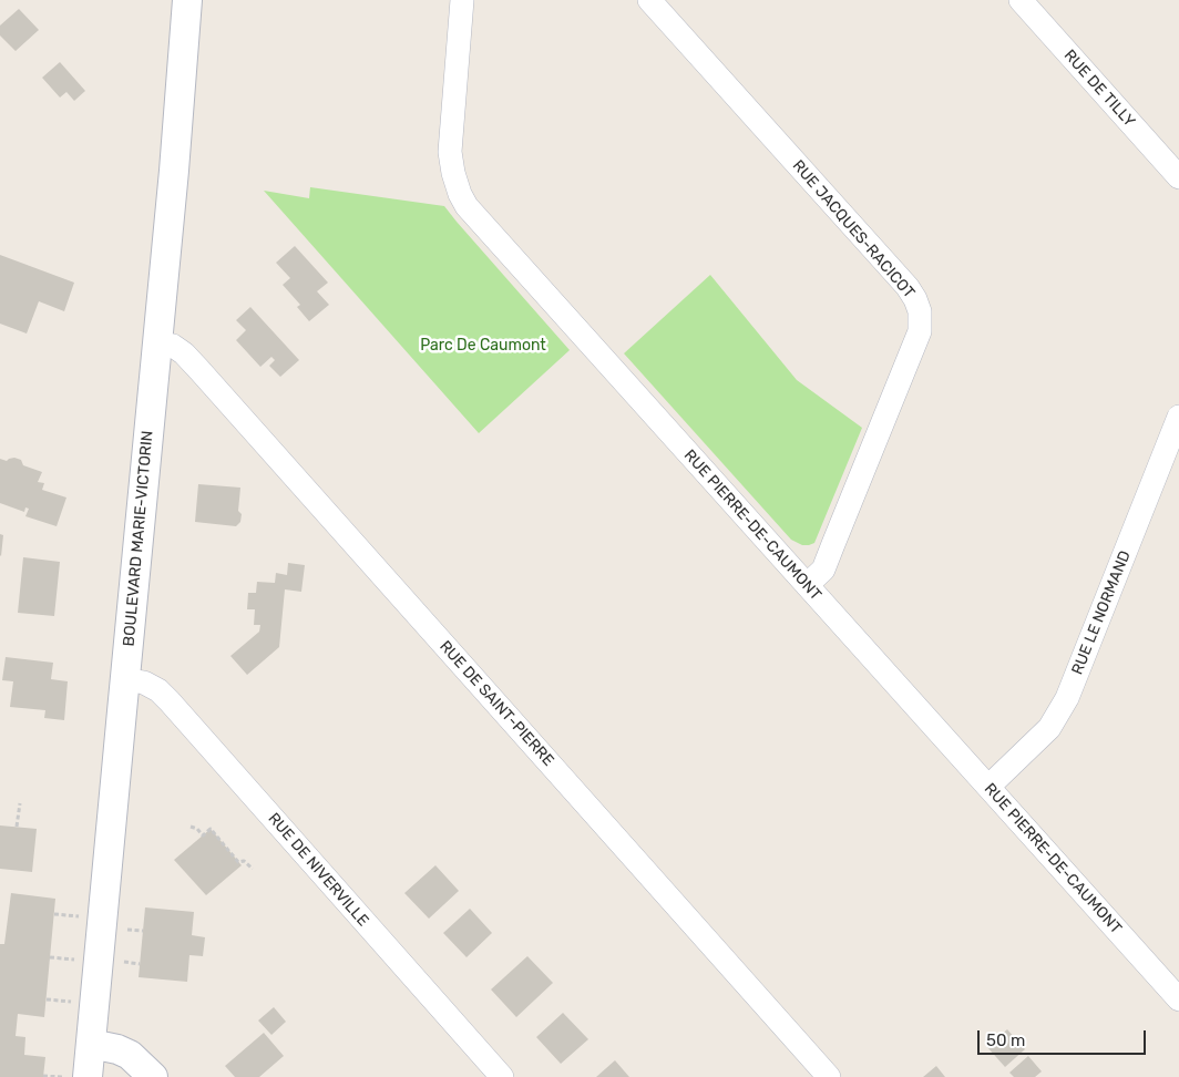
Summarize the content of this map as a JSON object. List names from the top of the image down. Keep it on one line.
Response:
{"streets":{"street":["RUE DE TILLY","RUE JACQUES-RACICOT","RUE PIERRE-DE-CAUMONT","BOULEVARD MARIE-VICTORIN","RUE LE NORMAND","RUE DE SAINT-PIERRE","RUE DE NIVERVILLE"]},"crossings":[["RUE JACQUES-RACICOT","RUE PIERRE-DE-CAUMONT"],["RUE PIERRE-DE-CAUMONT","RUE LE NORMAND"],["BOULEVARD MARIE-VICTORIN","RUE DE SAINT-PIERRE"],["BOULEVARD MARIE-VICTORIN","RUE DE NIVERVILLE"]],"parks":["Parc De Caumont"],"scale_bar":"50 m"}
